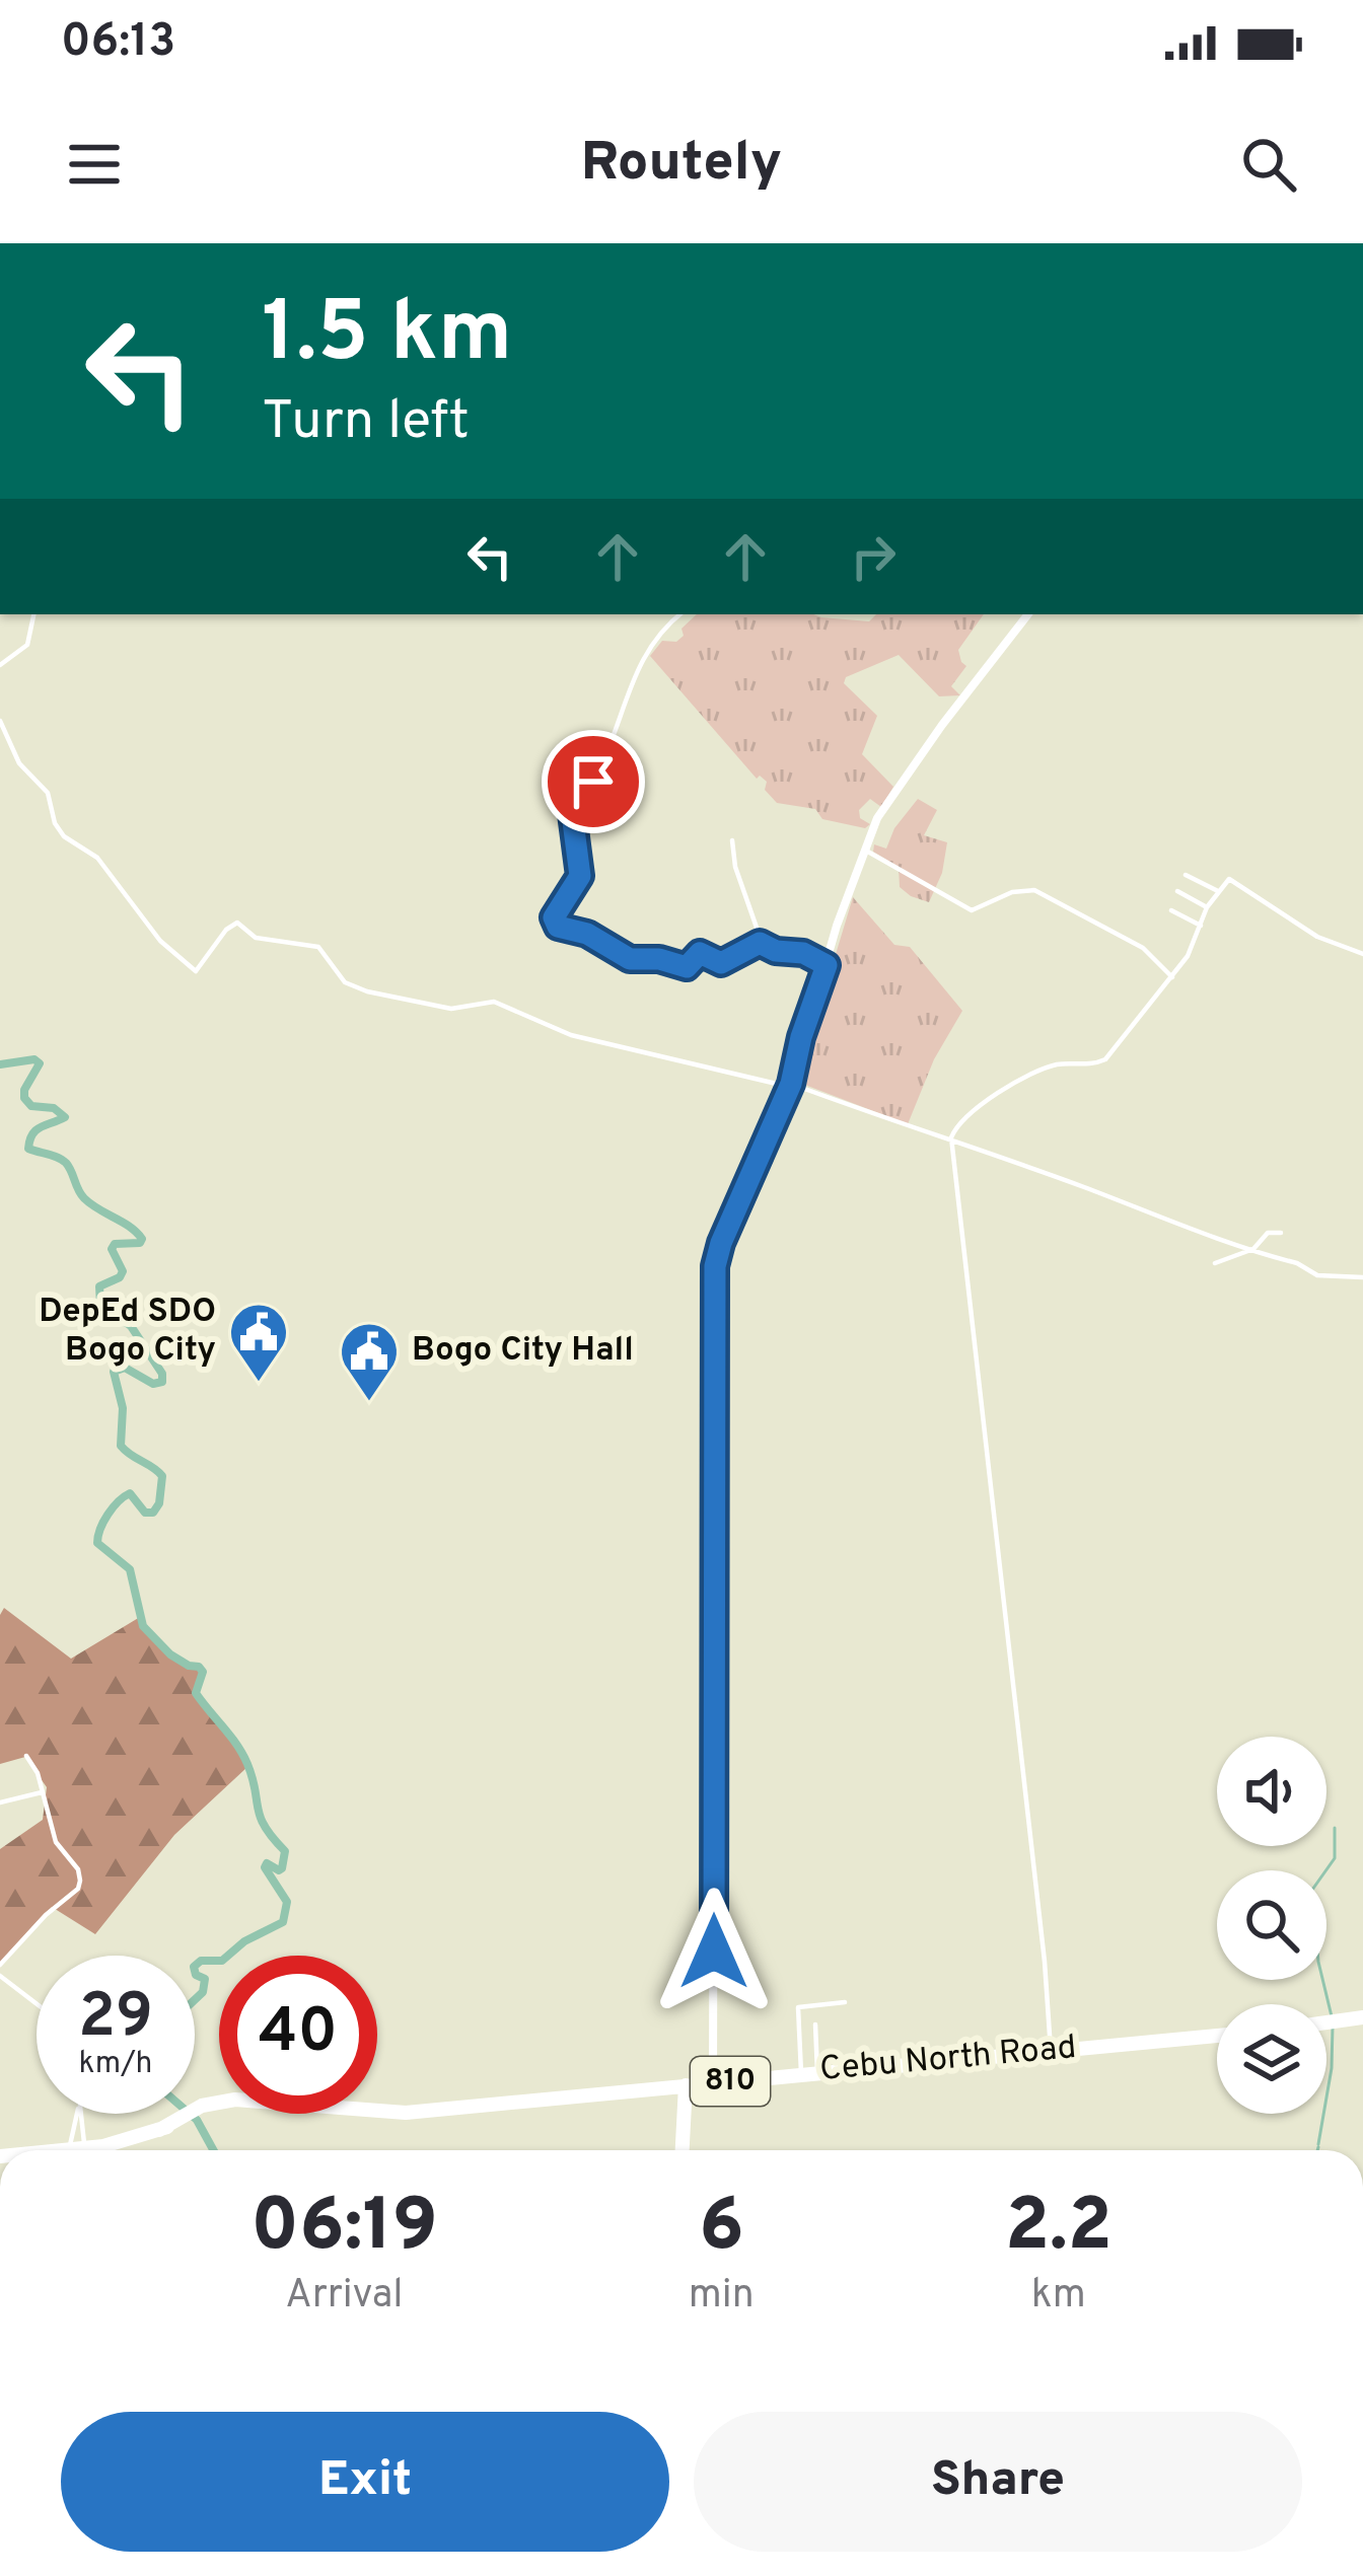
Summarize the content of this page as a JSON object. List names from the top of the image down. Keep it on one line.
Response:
{"streets":{"highway":["Cebu North Road","810"]},"places":{"public building":["DepEd SDO Bogo City","Bogo City Hall"]},"page":{"status":"06:13","header":"Routely","turn":["1.5 km","Turn left"],"speed":"29 km/h","limit":"40","eta":["06:19","Arrival","6","min","2.2","km"],"buttons":["Exit","Share"]}}
